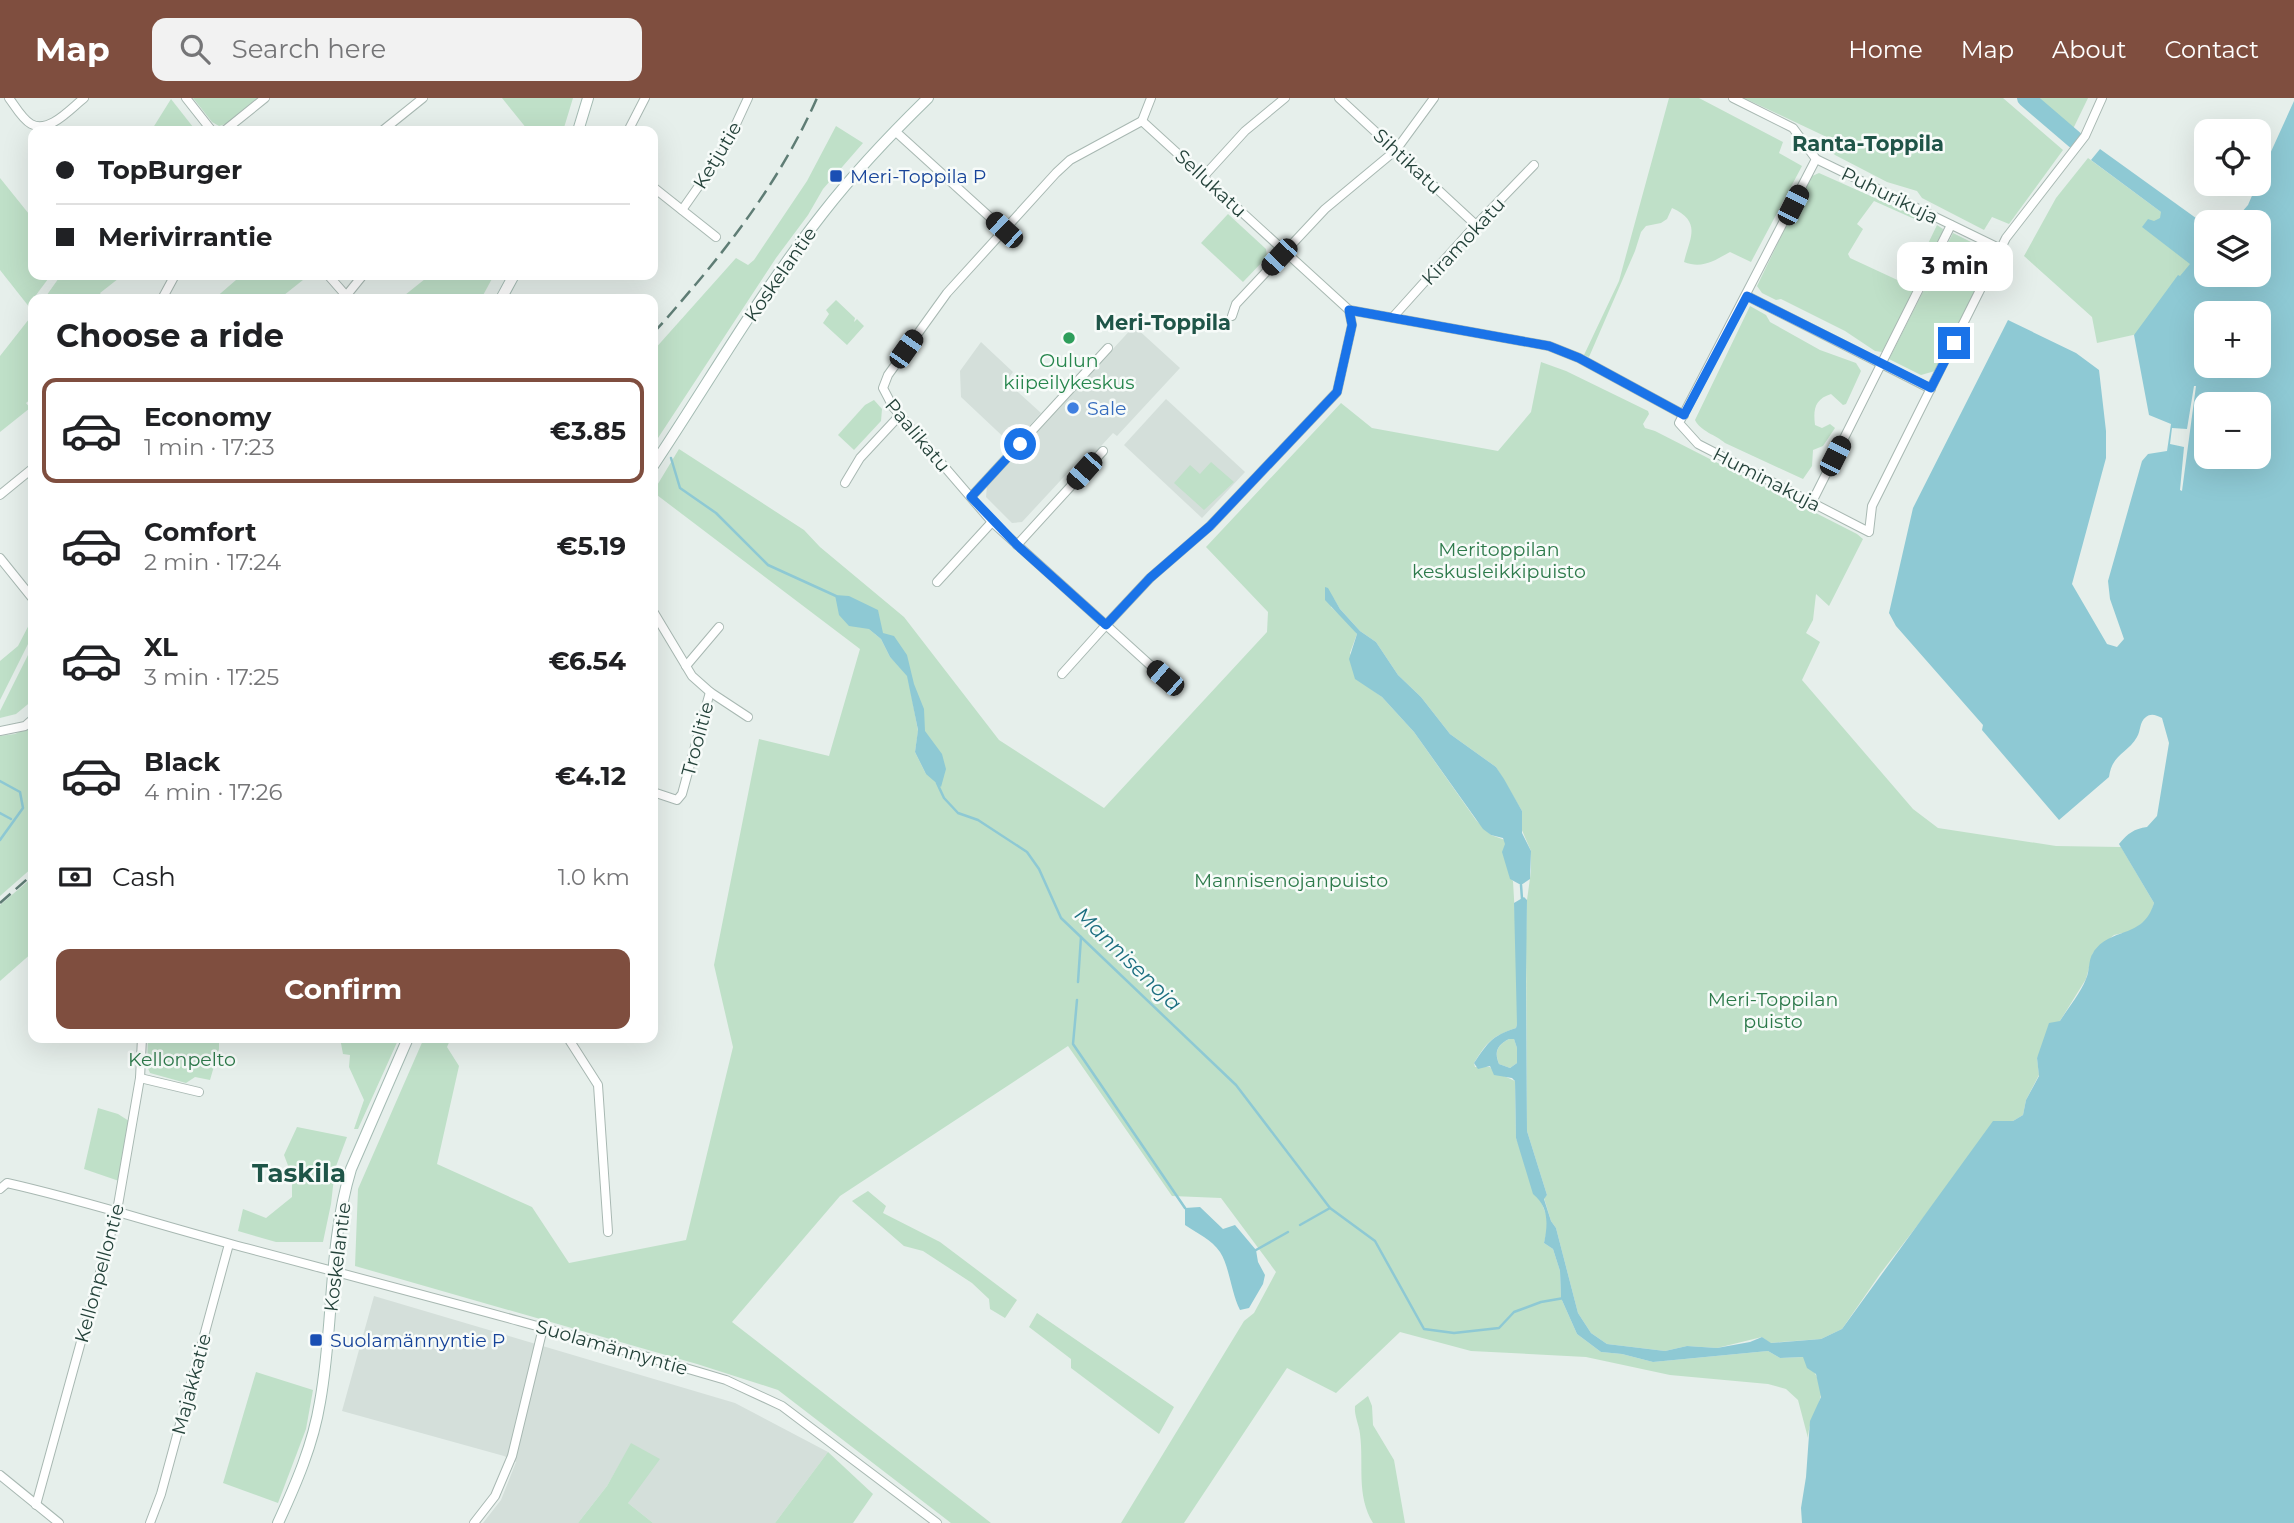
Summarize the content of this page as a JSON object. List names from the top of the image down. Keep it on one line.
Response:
{"streets":{"main road":["Koskelantie"],"street":["Ketjutie","Sihtikatu","Sellukatu","Puhurikuja","Kiramokatu","Paalikatu","Huminakuja","Troolitie","Kellonpellontie","Suolamännyntie","Majakkatie"]},"crossings":[["Sihtikatu","Kiramokatu"],["Koskelantie","Suolamännyntie"],["Kellonpellontie","Suolamännyntie"],["Suolamännyntie","Majakkatie"]],"districts":["Ranta-Toppila","Meri-Toppila","Taskila"],"water":["Mannisenoja"],"parks":["Meritoppilan keskusleikkipuisto","Mannisenojanpuisto","Meri-Toppilan puisto","Kellonpelto"],"places":{"transit":["Meri-Toppila P","Suolamännyntie P"],"other":["Oulun kiipeilykeskus","Sale"]},"page":{"header":"Map","search":"Search here","nav":["Home","Map","About","Contact"],"map_buttons":["+","−"],"banner":["TopBurger","Merivirrantie"],"bubble":"3 min","heading":"Choose a ride","list":[{"name":"Economy","note":"1 min · 17:23","value":"€3.85"},{"name":"Comfort","note":"2 min · 17:24","value":"€5.19"},{"name":"XL","note":"3 min · 17:25","value":"€6.54"},{"name":"Black","note":"4 min · 17:26","value":"€4.12"}],"pay":["Cash","1.0 km"],"buttons":"Confirm"}}
